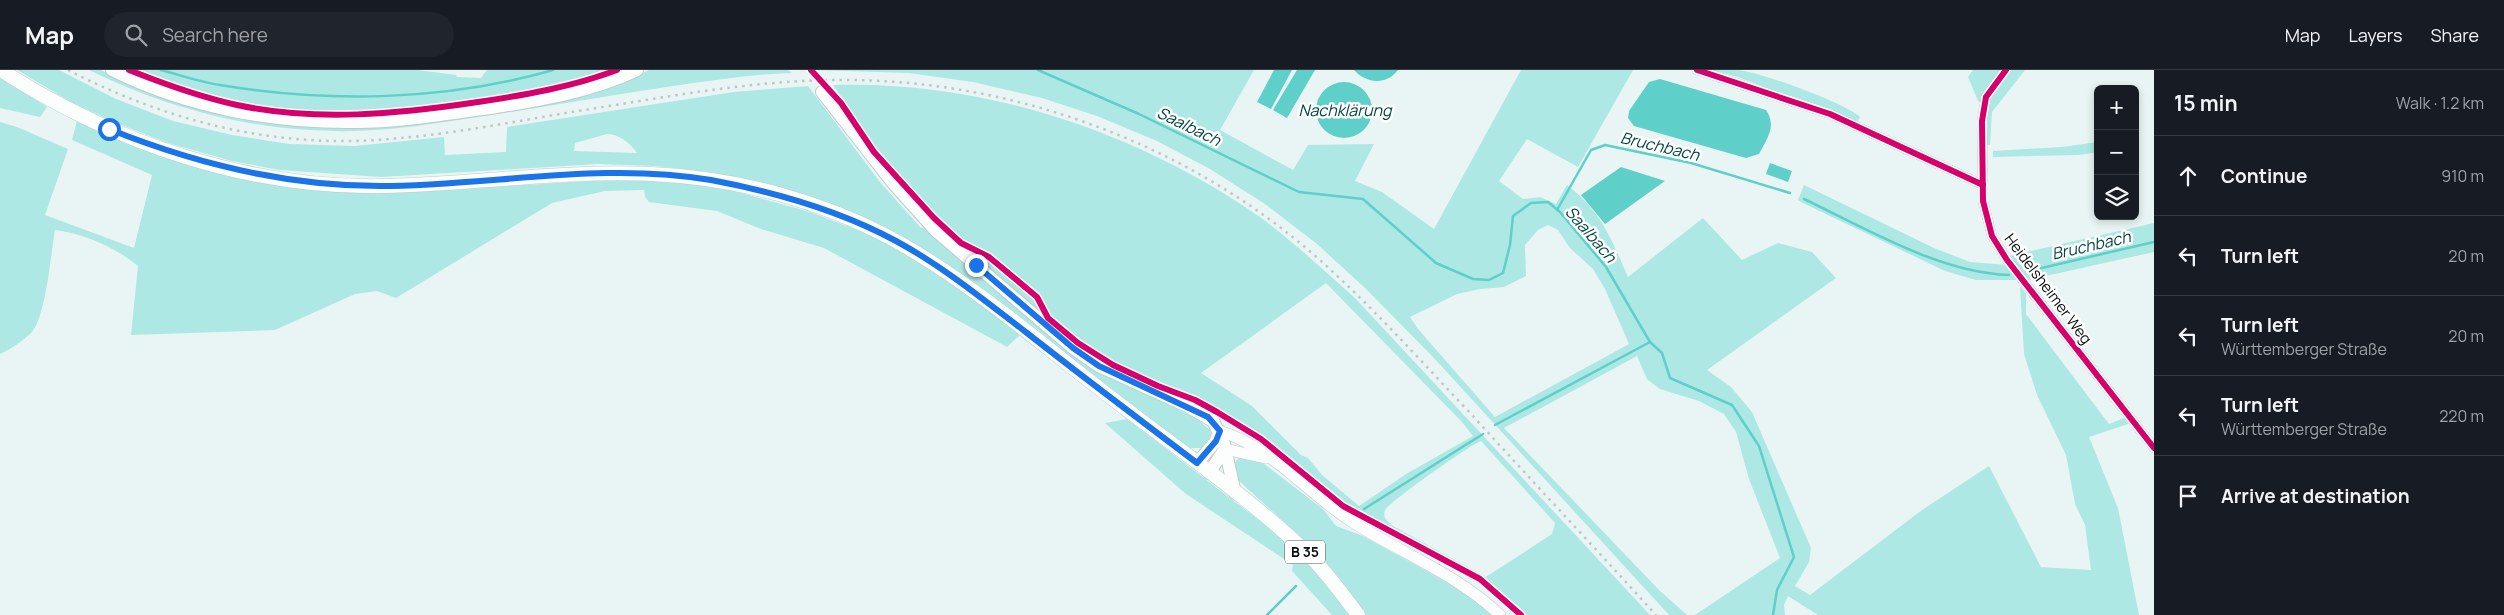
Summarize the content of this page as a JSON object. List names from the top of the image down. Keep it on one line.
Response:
{"streets":{"main road":["B 35"],"street":["Heidelsheimer Weg"]},"water":["Nachklärung","Saalbach","Bruchbach"],"page":{"header":"Map","search":"Search here","nav":["Map","Layers","Share"],"heading":["15 min","Walk · 1.2 km"],"map_buttons":["+","−"],"list":[["Continue","910 m"],["Turn left","20 m"],["Turn left","Württemberger Straße","20 m"],["Turn left","Württemberger Straße","220 m"],"Arrive at destination"]}}
